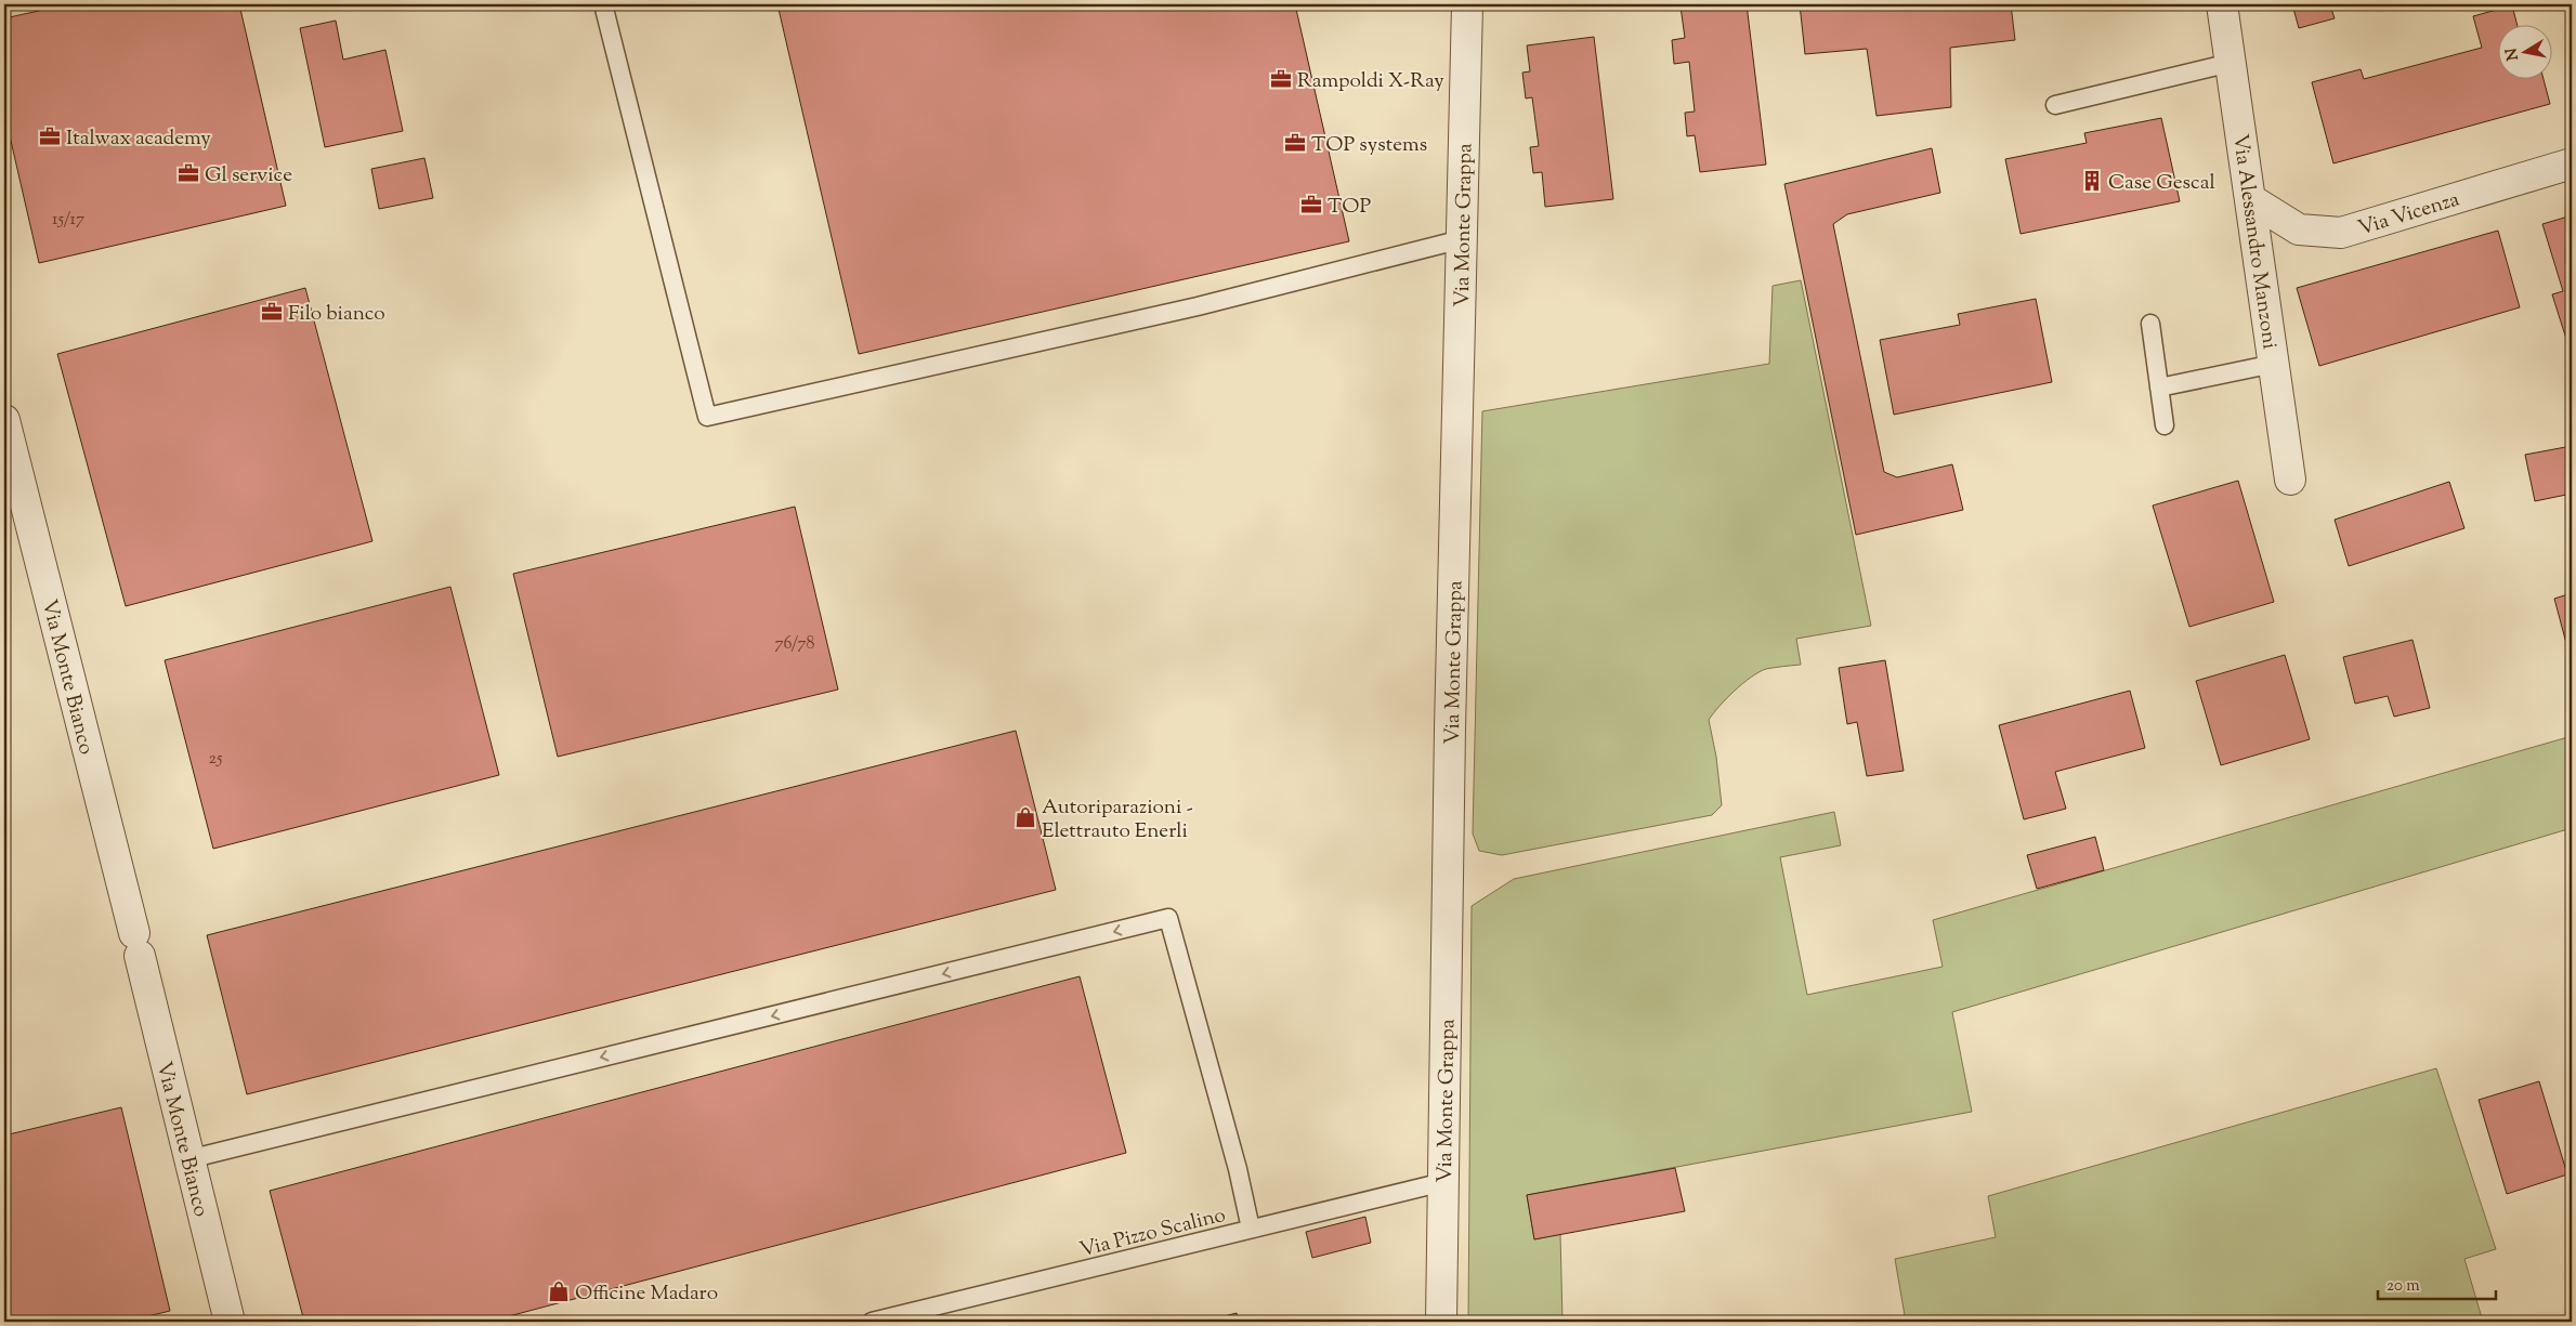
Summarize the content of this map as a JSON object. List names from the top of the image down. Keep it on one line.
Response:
{"streets":{"street":["Via Vicenza","Via Monte Grappa","Via Alessandro Manzoni","Via Monte Bianco"],"lane":["Via Pizzo Scalino"]},"crossings":[["Via Vicenza","Via Alessandro Manzoni"],["Via Monte Grappa","Via Pizzo Scalino"]],"places":{"office":["Rampoldi X-Ray","Italwax academy","TOP systems","Gl service","TOP","Filo bianco"],"building":["Case Gescal"],"shop":["Autoriparazioni - Elettrauto Enerli","Officine Madaro"]},"house_numbers":["15/17","76/78","25"],"scale_bar":"20 m","north":"left"}
